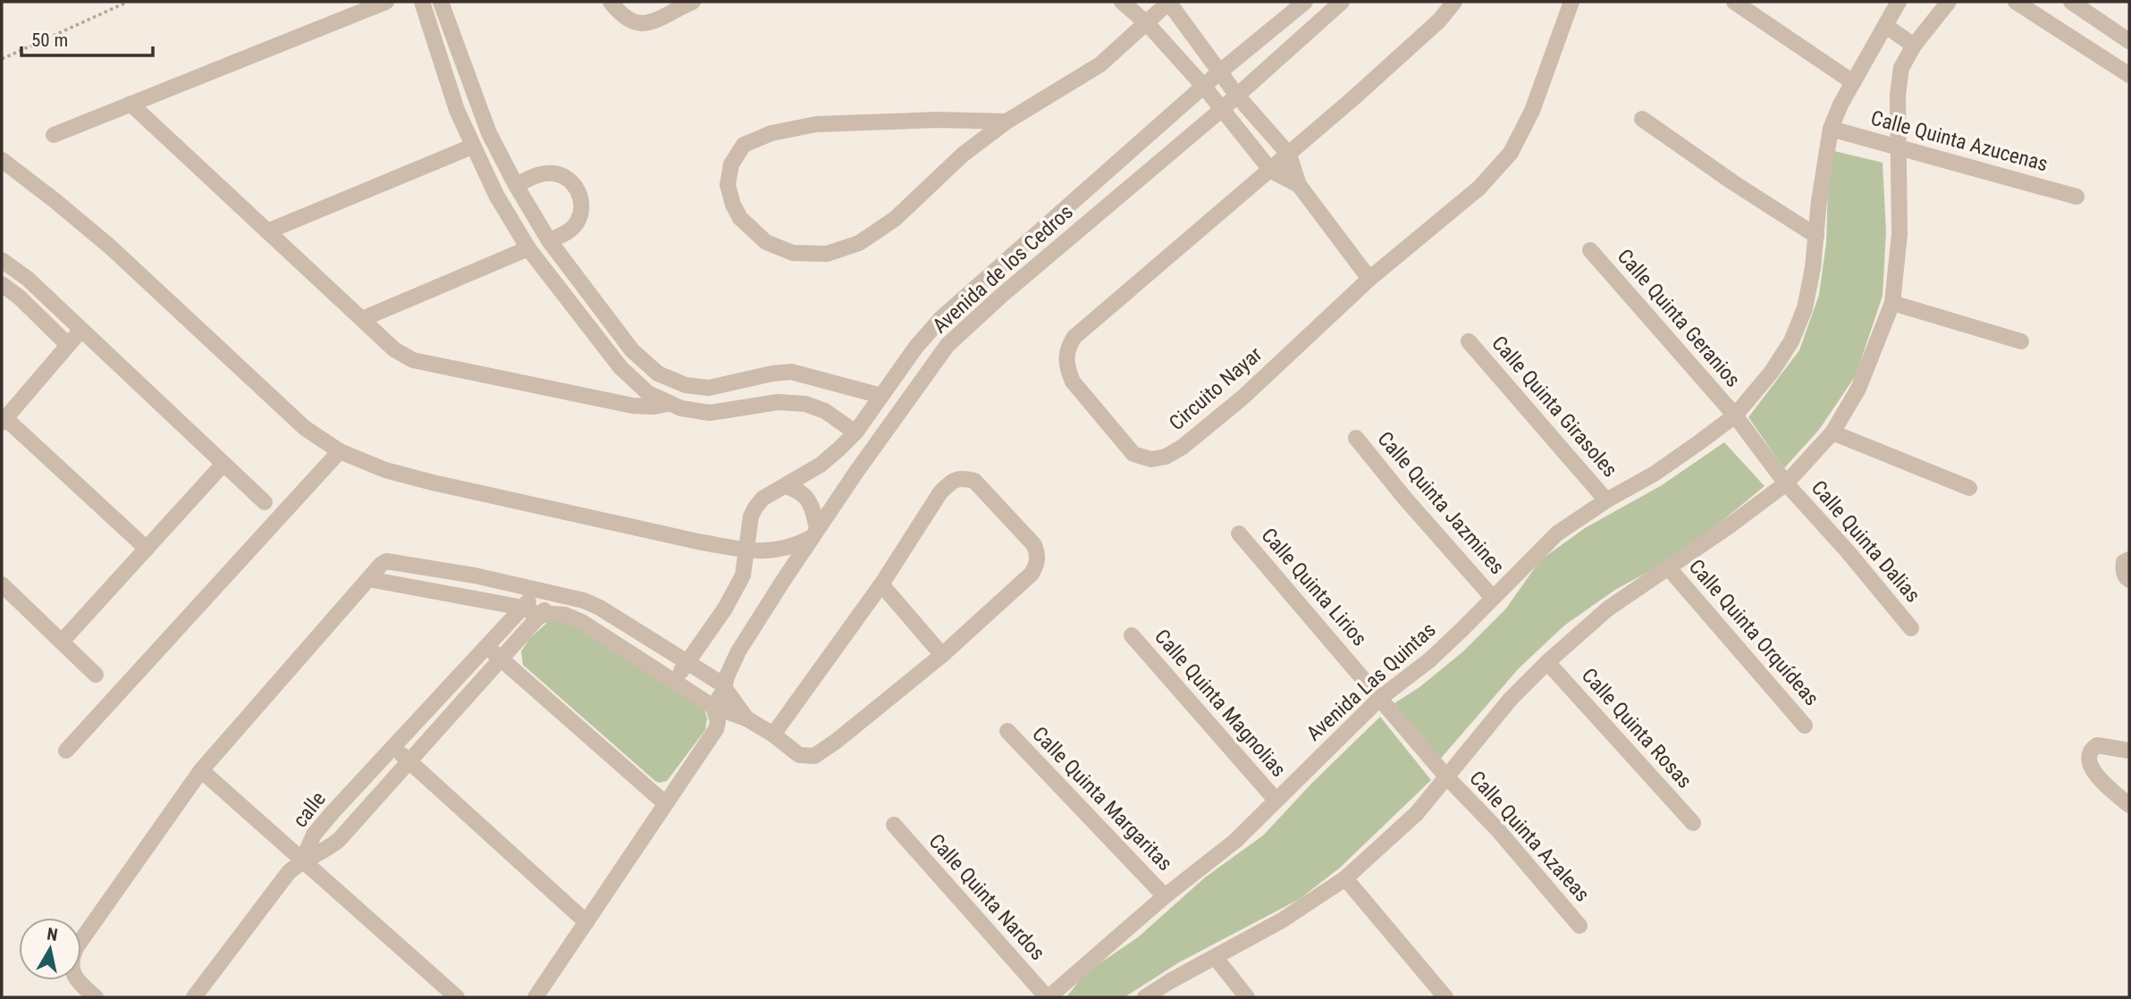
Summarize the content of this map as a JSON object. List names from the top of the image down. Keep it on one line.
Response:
{"streets":{"street":["Calle Quinta Azucenas","Avenida de los Cedros","Calle Quinta Geranios","Circuito Nayar","Calle Quinta Girasoles","Calle Quinta Jazmines","Calle Quinta Dalias","Calle Quinta Lirios","Calle Quinta Orquídeas","Avenida Las Quintas","Calle Quinta Magnolias","Calle Quinta Rosas","Calle Quinta Margaritas","calle","Calle Quinta Azaleas","Calle Quinta Nardos"]},"crossings":[["Calle Quinta Azucenas","Avenida Las Quintas"],["Calle Quinta Geranios","Calle Quinta Dalias"],["Calle Quinta Geranios","Avenida Las Quintas"],["Calle Quinta Girasoles","Avenida Las Quintas"],["Calle Quinta Jazmines","Avenida Las Quintas"],["Calle Quinta Lirios","Avenida Las Quintas"],["Calle Quinta Lirios","Calle Quinta Azaleas"],["Avenida Las Quintas","Calle Quinta Magnolias"],["Avenida Las Quintas","Calle Quinta Margaritas"],["Avenida Las Quintas","Calle Quinta Nardos"]],"scale_bar":"50 m","north":"top"}
